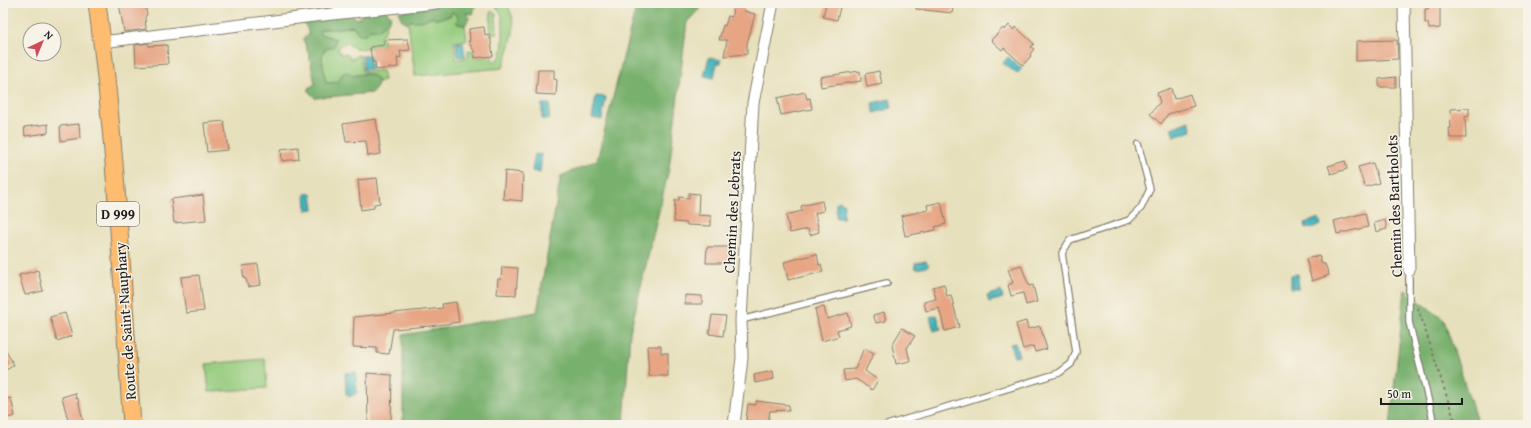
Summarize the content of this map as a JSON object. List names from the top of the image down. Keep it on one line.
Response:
{"streets":{"main road":["D 999","Route de Saint-Nauphary"],"street":["Chemin des Bartholots","Chemin des Lebrats"]},"scale_bar":"50 m","north":"top right"}
